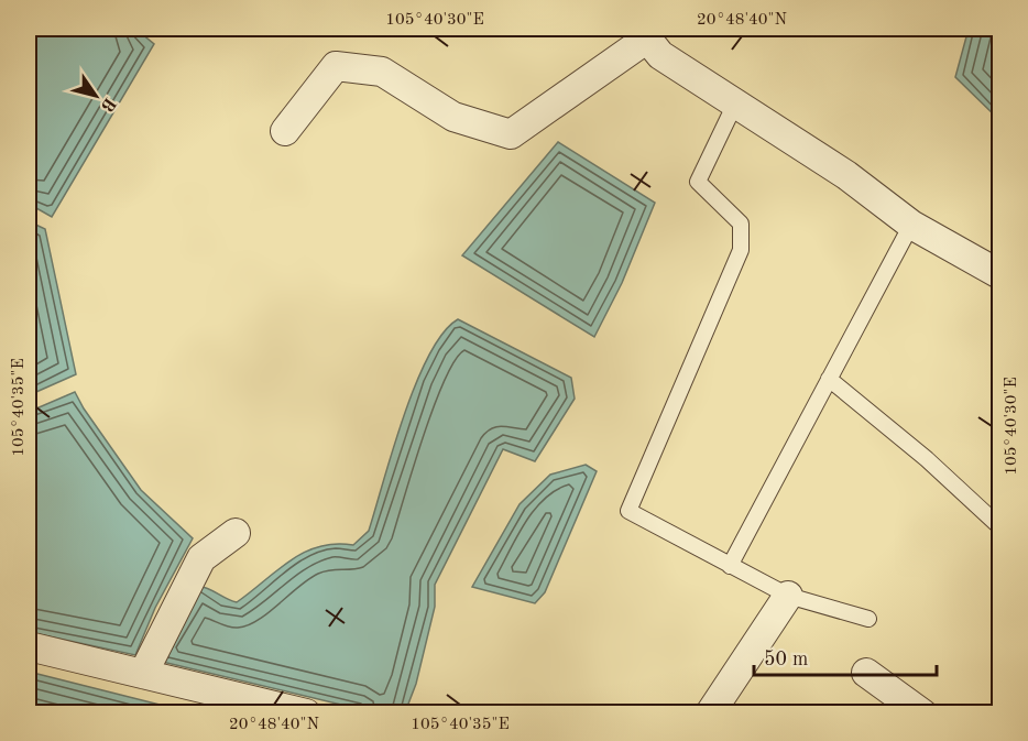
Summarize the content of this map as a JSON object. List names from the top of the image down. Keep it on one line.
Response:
{"scale_bar":"50 m","north":"bottom right","coordinates":["105°40'30\"E","20°48'40\"N","105°40'35\"E"]}
